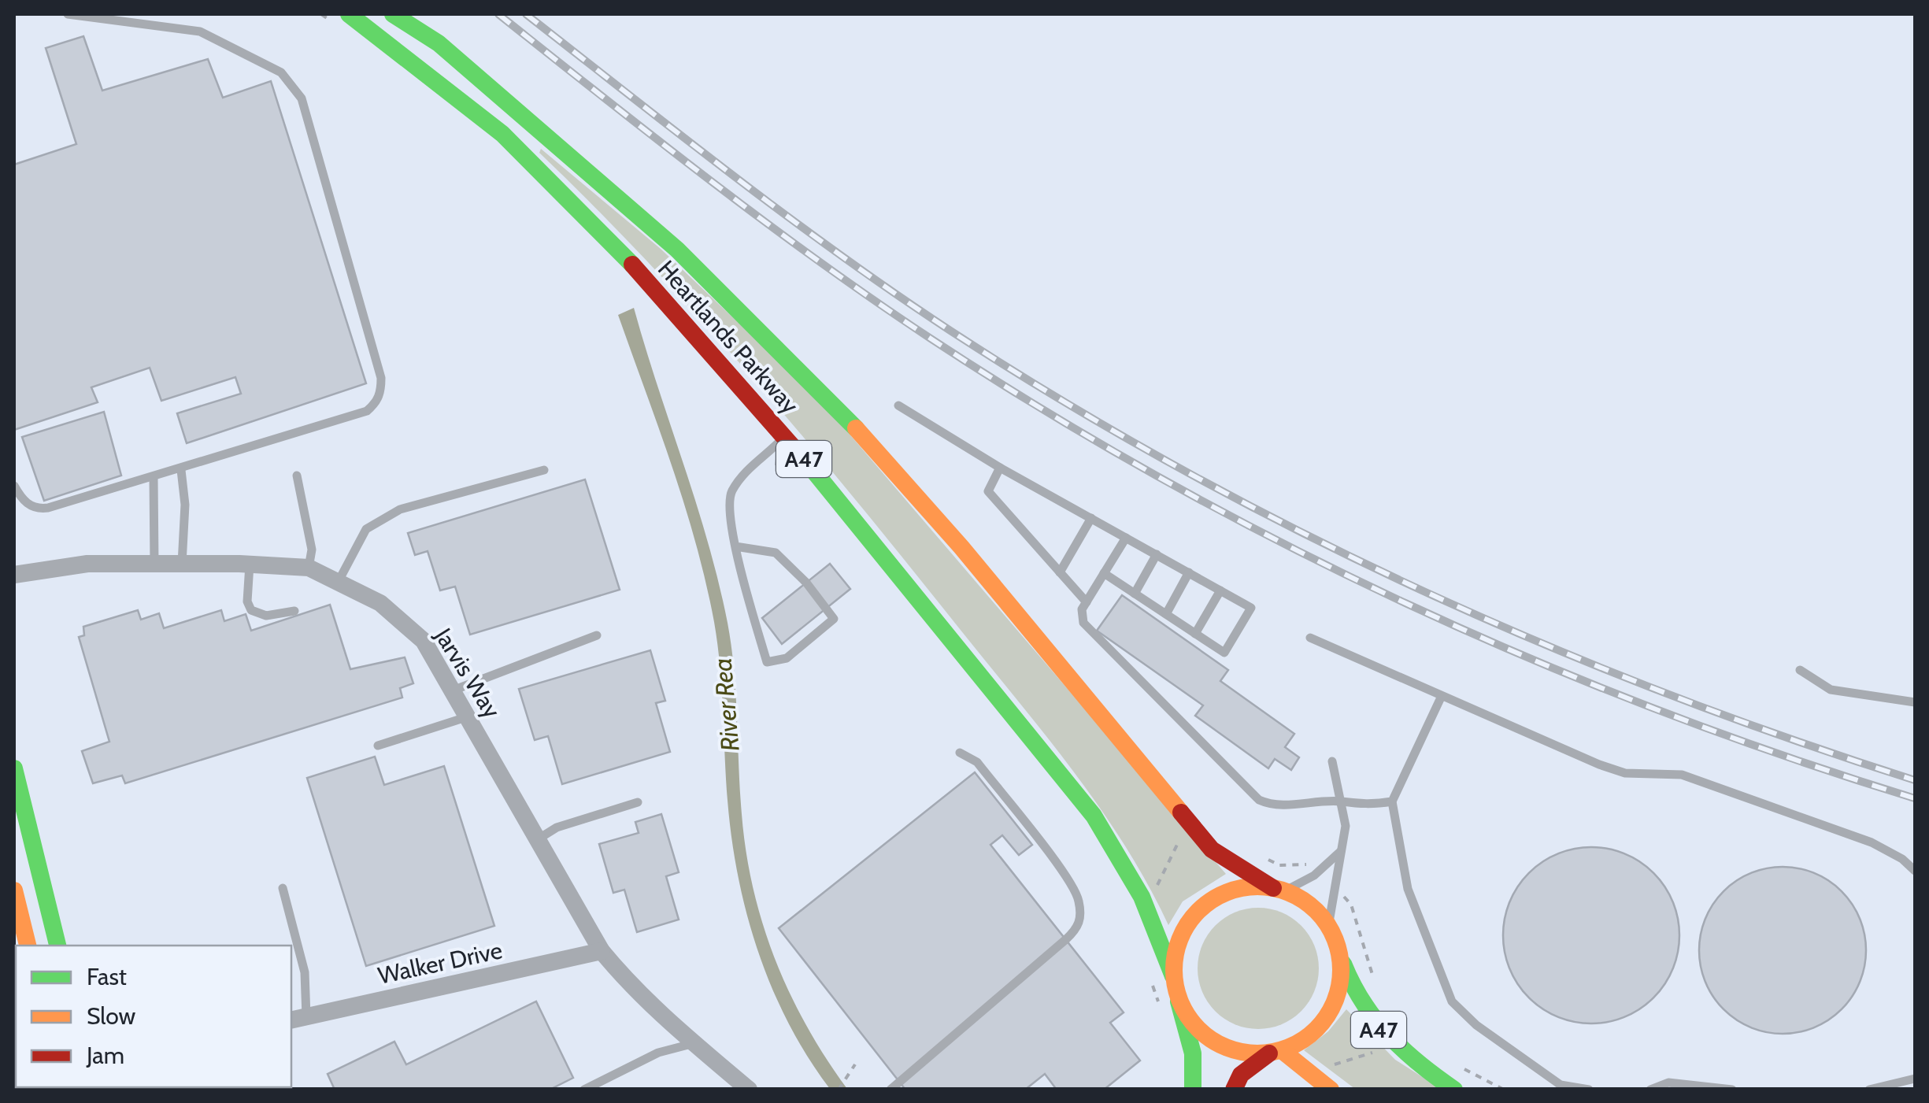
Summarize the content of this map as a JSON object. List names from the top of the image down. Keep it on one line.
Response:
{"streets":{"main road":["Heartlands Parkway","A47"],"street":["Jarvis Way","Walker Drive"]},"crossings":[["Heartlands Parkway","A47"],["Jarvis Way","Walker Drive"]],"water":["River Rea"],"legend":["Fast","Slow","Jam"]}
